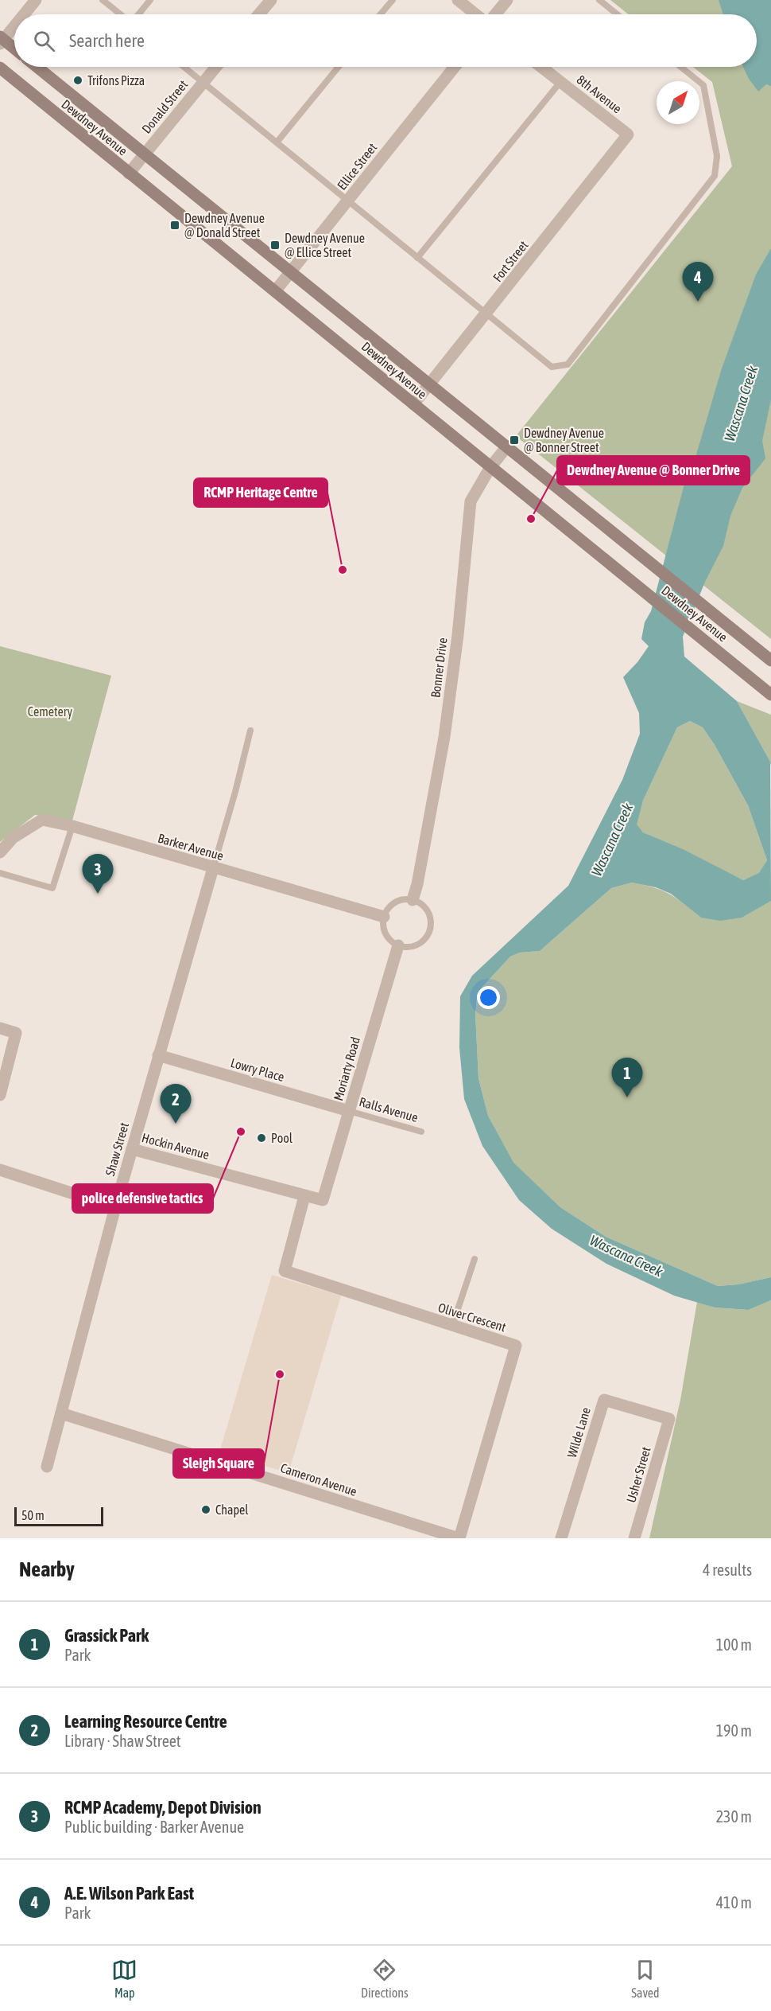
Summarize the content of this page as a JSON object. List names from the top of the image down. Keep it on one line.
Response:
{"streets":{"main road":["Dewdney Avenue"],"street":["8th Avenue","Donald Street","Ellice Street","Fort Street","Bonner Drive","Barker Avenue","Moriarty Road","Lowry Place","Hockin Avenue","Shaw Street","Oliver Crescent","Wilde Lane","Usher Street","Cameron Avenue"],"lane":["Ralls Avenue"]},"crossings":[["8th Avenue","Fort Street"],["Donald Street","Dewdney Avenue"],["Dewdney Avenue","Ellice Street"],["Dewdney Avenue","Fort Street"],["Dewdney Avenue","Bonner Drive"],["Bonner Drive","Barker Avenue"],["Bonner Drive","Moriarty Road"],["Barker Avenue","Moriarty Road"],["Barker Avenue","Shaw Street"],["Moriarty Road","Lowry Place"],["Moriarty Road","Ralls Avenue"],["Moriarty Road","Hockin Avenue"],["Lowry Place","Ralls Avenue"],["Lowry Place","Shaw Street"],["Hockin Avenue","Shaw Street"],["Hockin Avenue","Oliver Crescent"],["Shaw Street","Cameron Avenue"],["Oliver Crescent","Cameron Avenue"],["Wilde Lane","Usher Street"]],"water":["Wascana Creek"],"parks":["Cemetery"],"places":{"other":["Trifons Pizza","Dewdney Avenue @ Bonner Drive","RCMP Heritage Centre","police defensive tactics","Pool","Sleigh Square","Chapel"],"transit":["Dewdney Avenue @ Donald Street","Dewdney Avenue @ Ellice Street","Dewdney Avenue @ Bonner Street"]},"scale_bar":"50 m","north":"top right","page":{"search":"Search here","pins":["4","3","1","2"],"scale":"50 m","heading":["Nearby","4 results"],"list":[{"mark":"1","name":"Grassick Park","note":"Park","value":"100 m"},{"mark":"2","name":"Learning Resource Centre","note":"Library · Shaw Street","value":"190 m"},{"mark":"3","name":"RCMP Academy, Depot Division","note":"Public building · Barker Avenue","value":"230 m"},{"mark":"4","name":"A.E. Wilson Park East","note":"Park","value":"410 m"}],"nav":["Map","Directions","Saved"]}}
